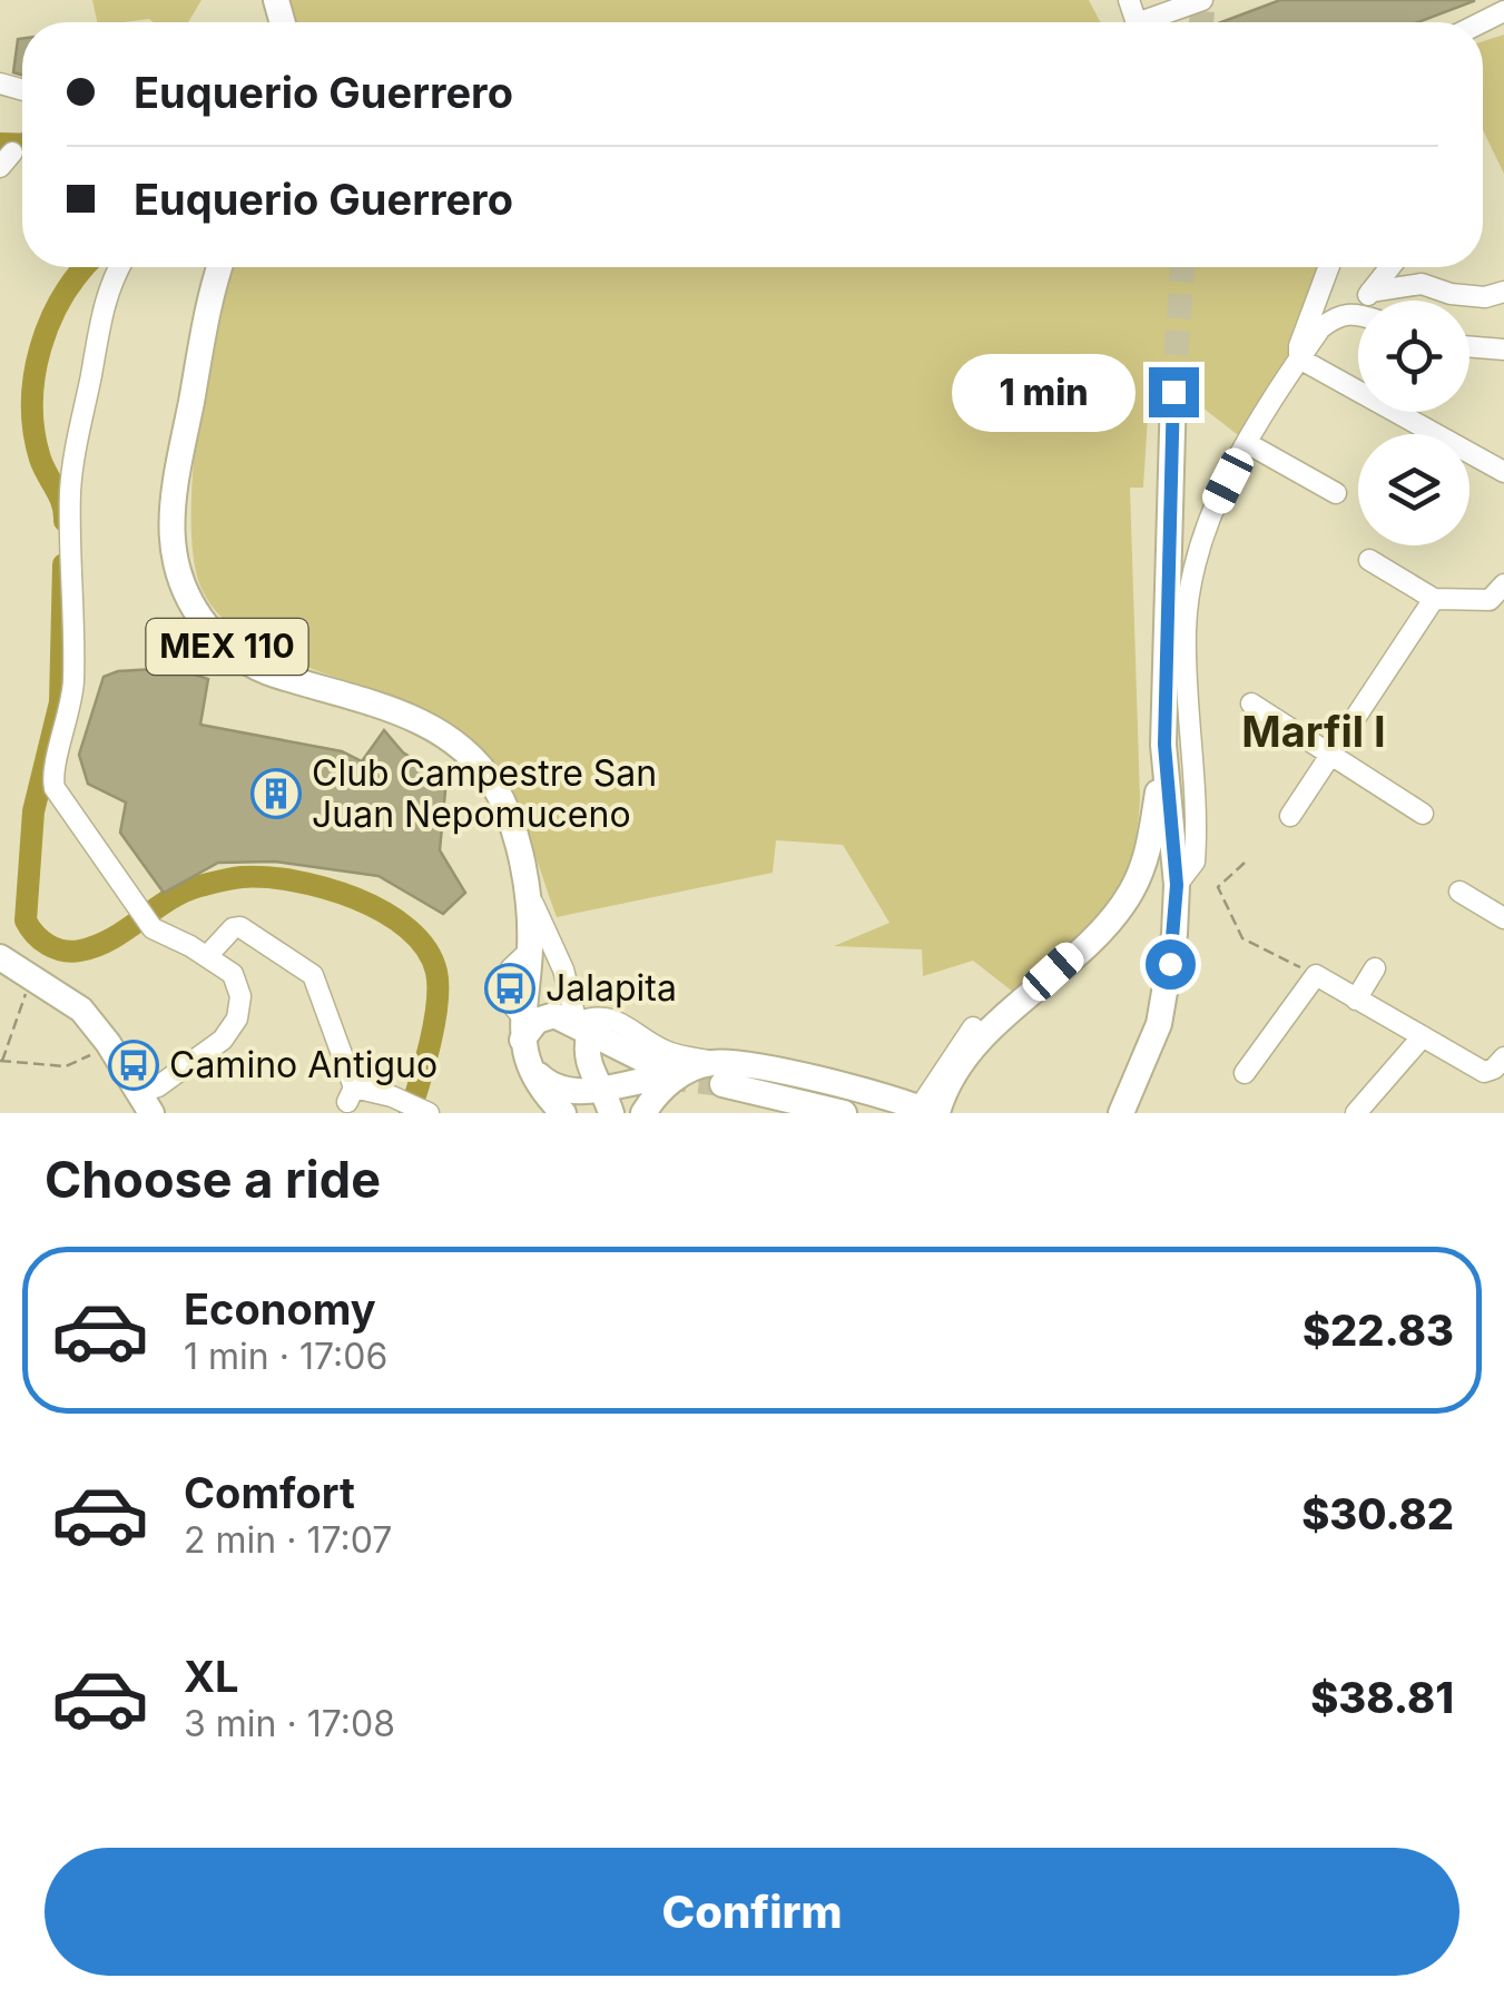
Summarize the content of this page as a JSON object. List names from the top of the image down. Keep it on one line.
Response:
{"streets":{"main road":["MEX 110"]},"districts":["Marfil I"],"places":{"building":["Club Campestre San Juan Nepomuceno"],"bus stop":["Jalapita","Camino Antiguo"]},"page":{"banner":["Euquerio Guerrero","Euquerio Guerrero"],"bubble":"1 min","heading":"Choose a ride","list":[{"name":"Economy","note":"1 min · 17:06","value":"$22.83"},{"name":"Comfort","note":"2 min · 17:07","value":"$30.82"},{"name":"XL","note":"3 min · 17:08","value":"$38.81"}],"buttons":"Confirm"}}
